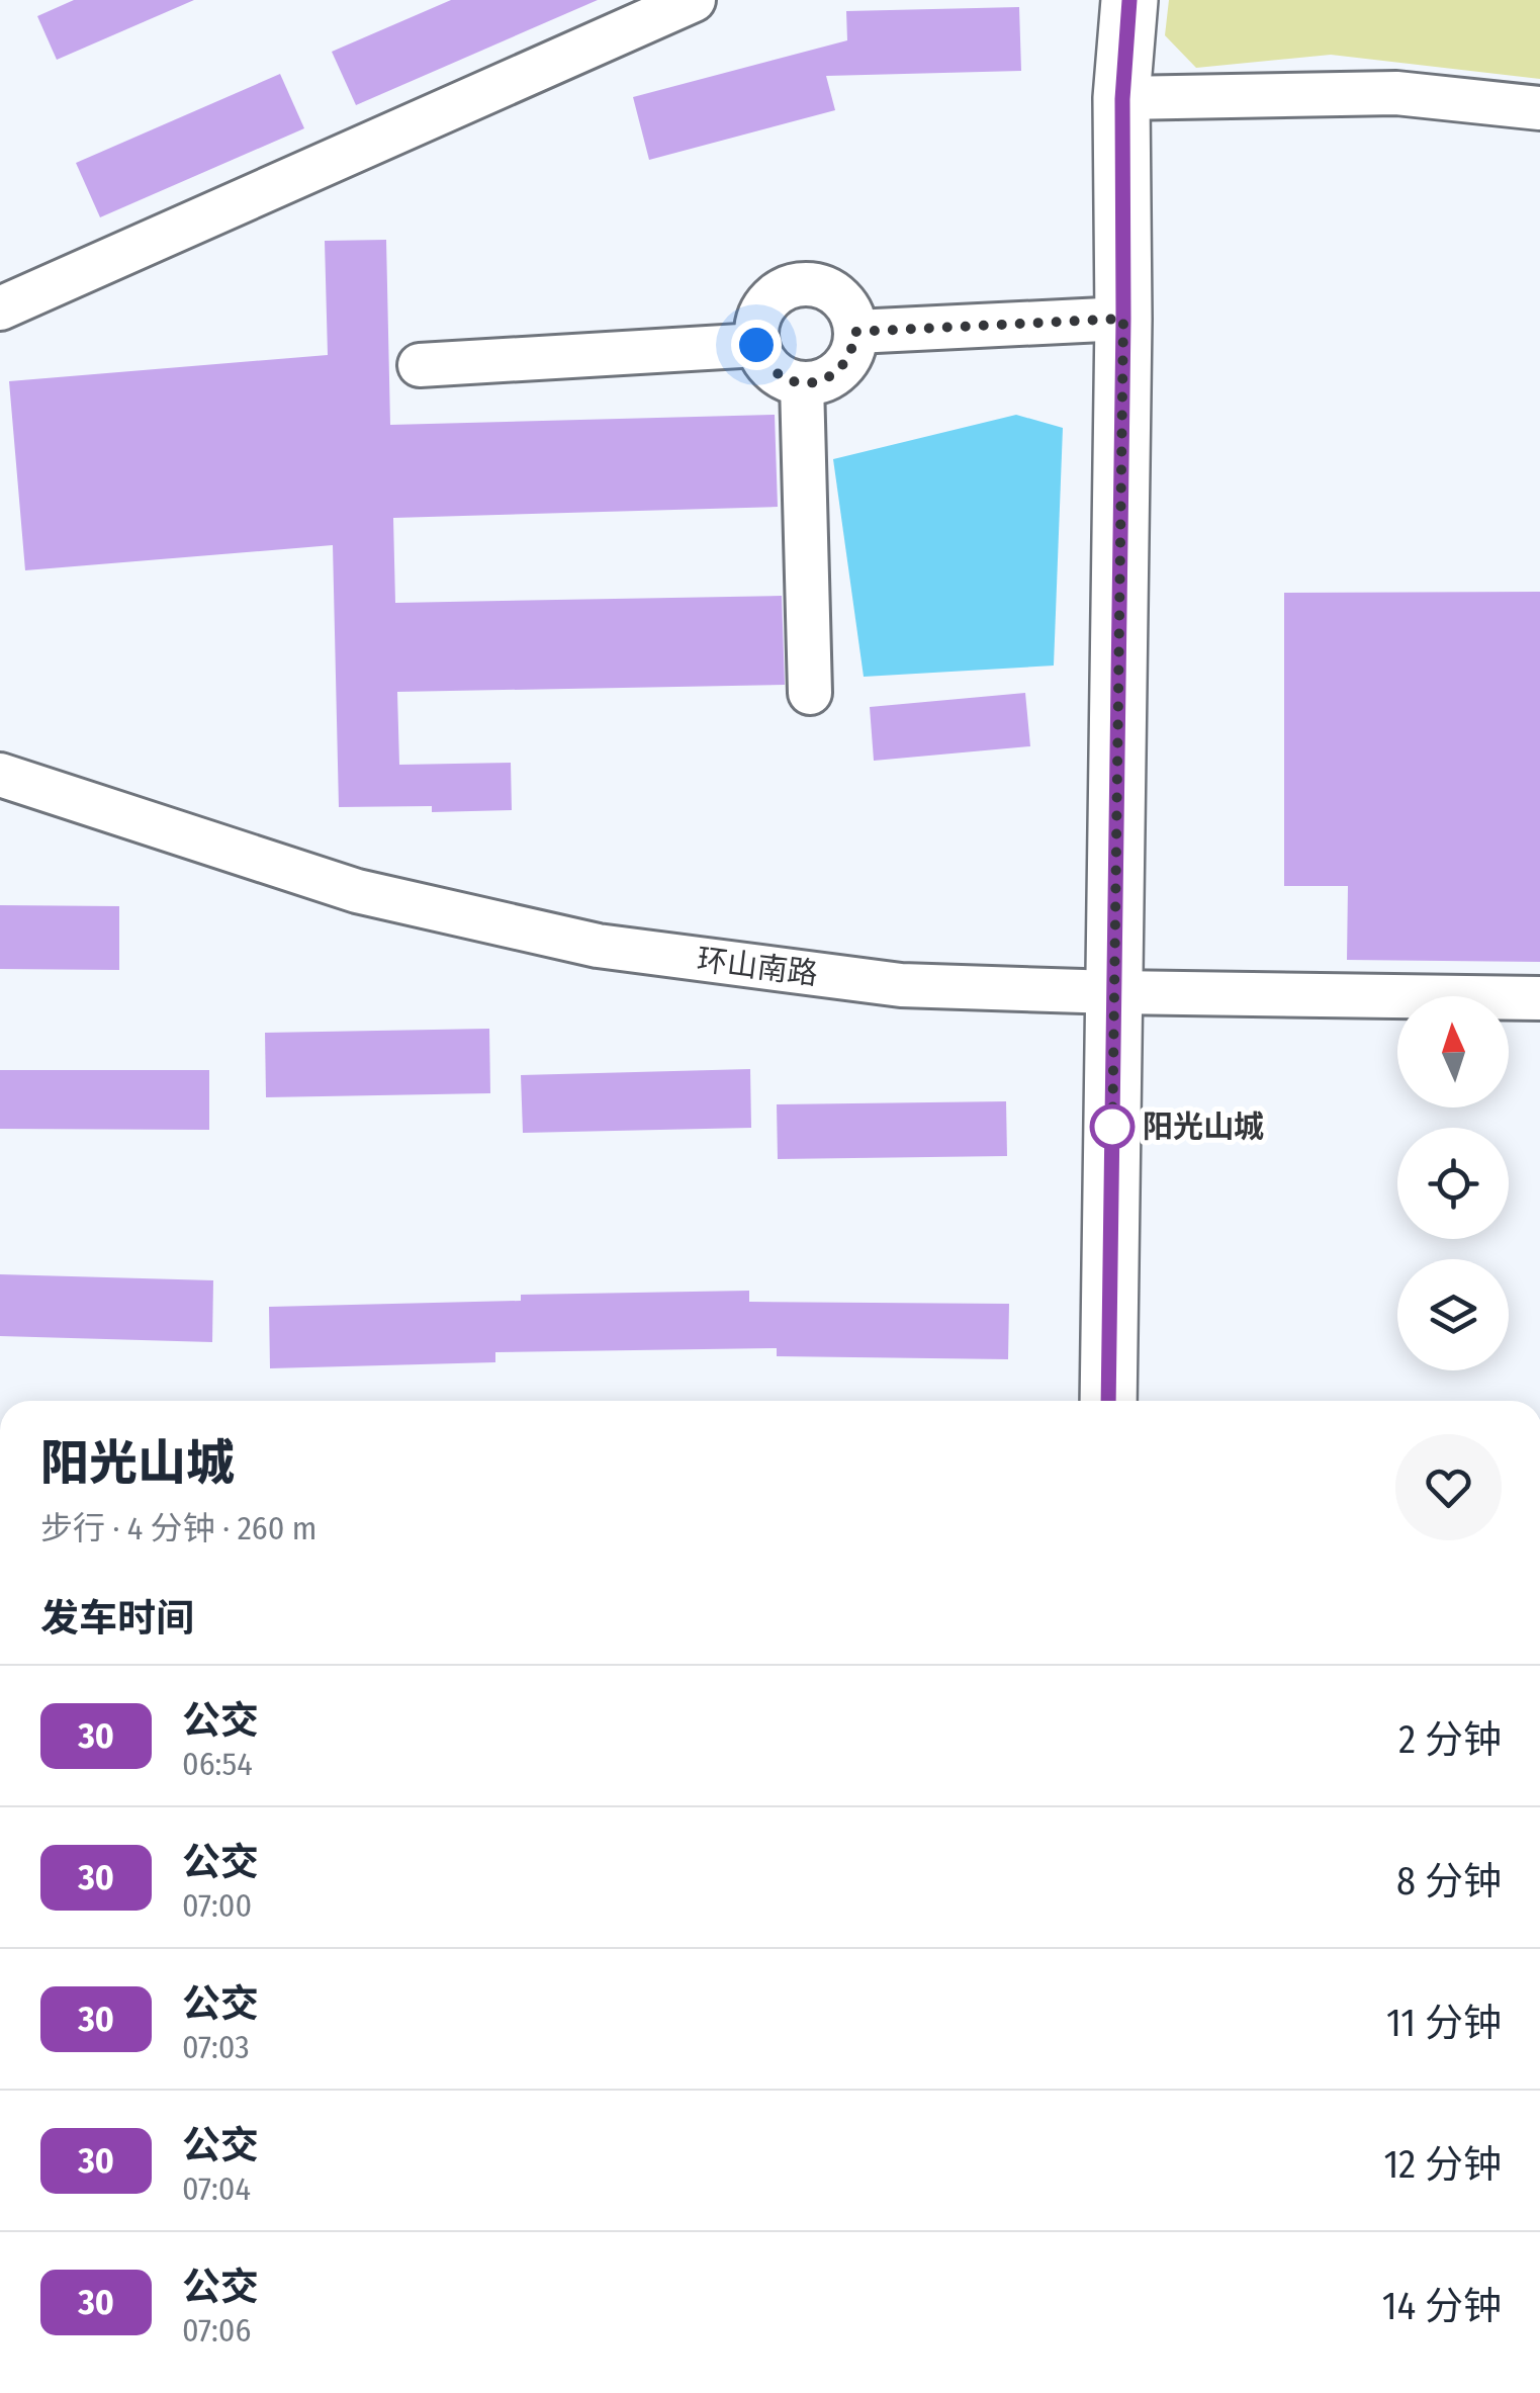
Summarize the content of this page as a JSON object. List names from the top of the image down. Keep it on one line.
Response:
{"streets":{"street":["环山南路"]},"places":["阳光山城"],"lines":["bus line 30"],"north":"top","page":{"heading":[["阳光山城","步行 · 4 分钟 · 260 m"],"发车时间"],"list":[{"mark":"30","name":"公交","note":"06:54","value":"2 分钟"},{"mark":"30","name":"公交","note":"07:00","value":"8 分钟"},{"mark":"30","name":"公交","note":"07:03","value":"11 分钟"},{"mark":"30","name":"公交","note":"07:04","value":"12 分钟"},{"mark":"30","name":"公交","note":"07:06","value":"14 分钟"}]}}
